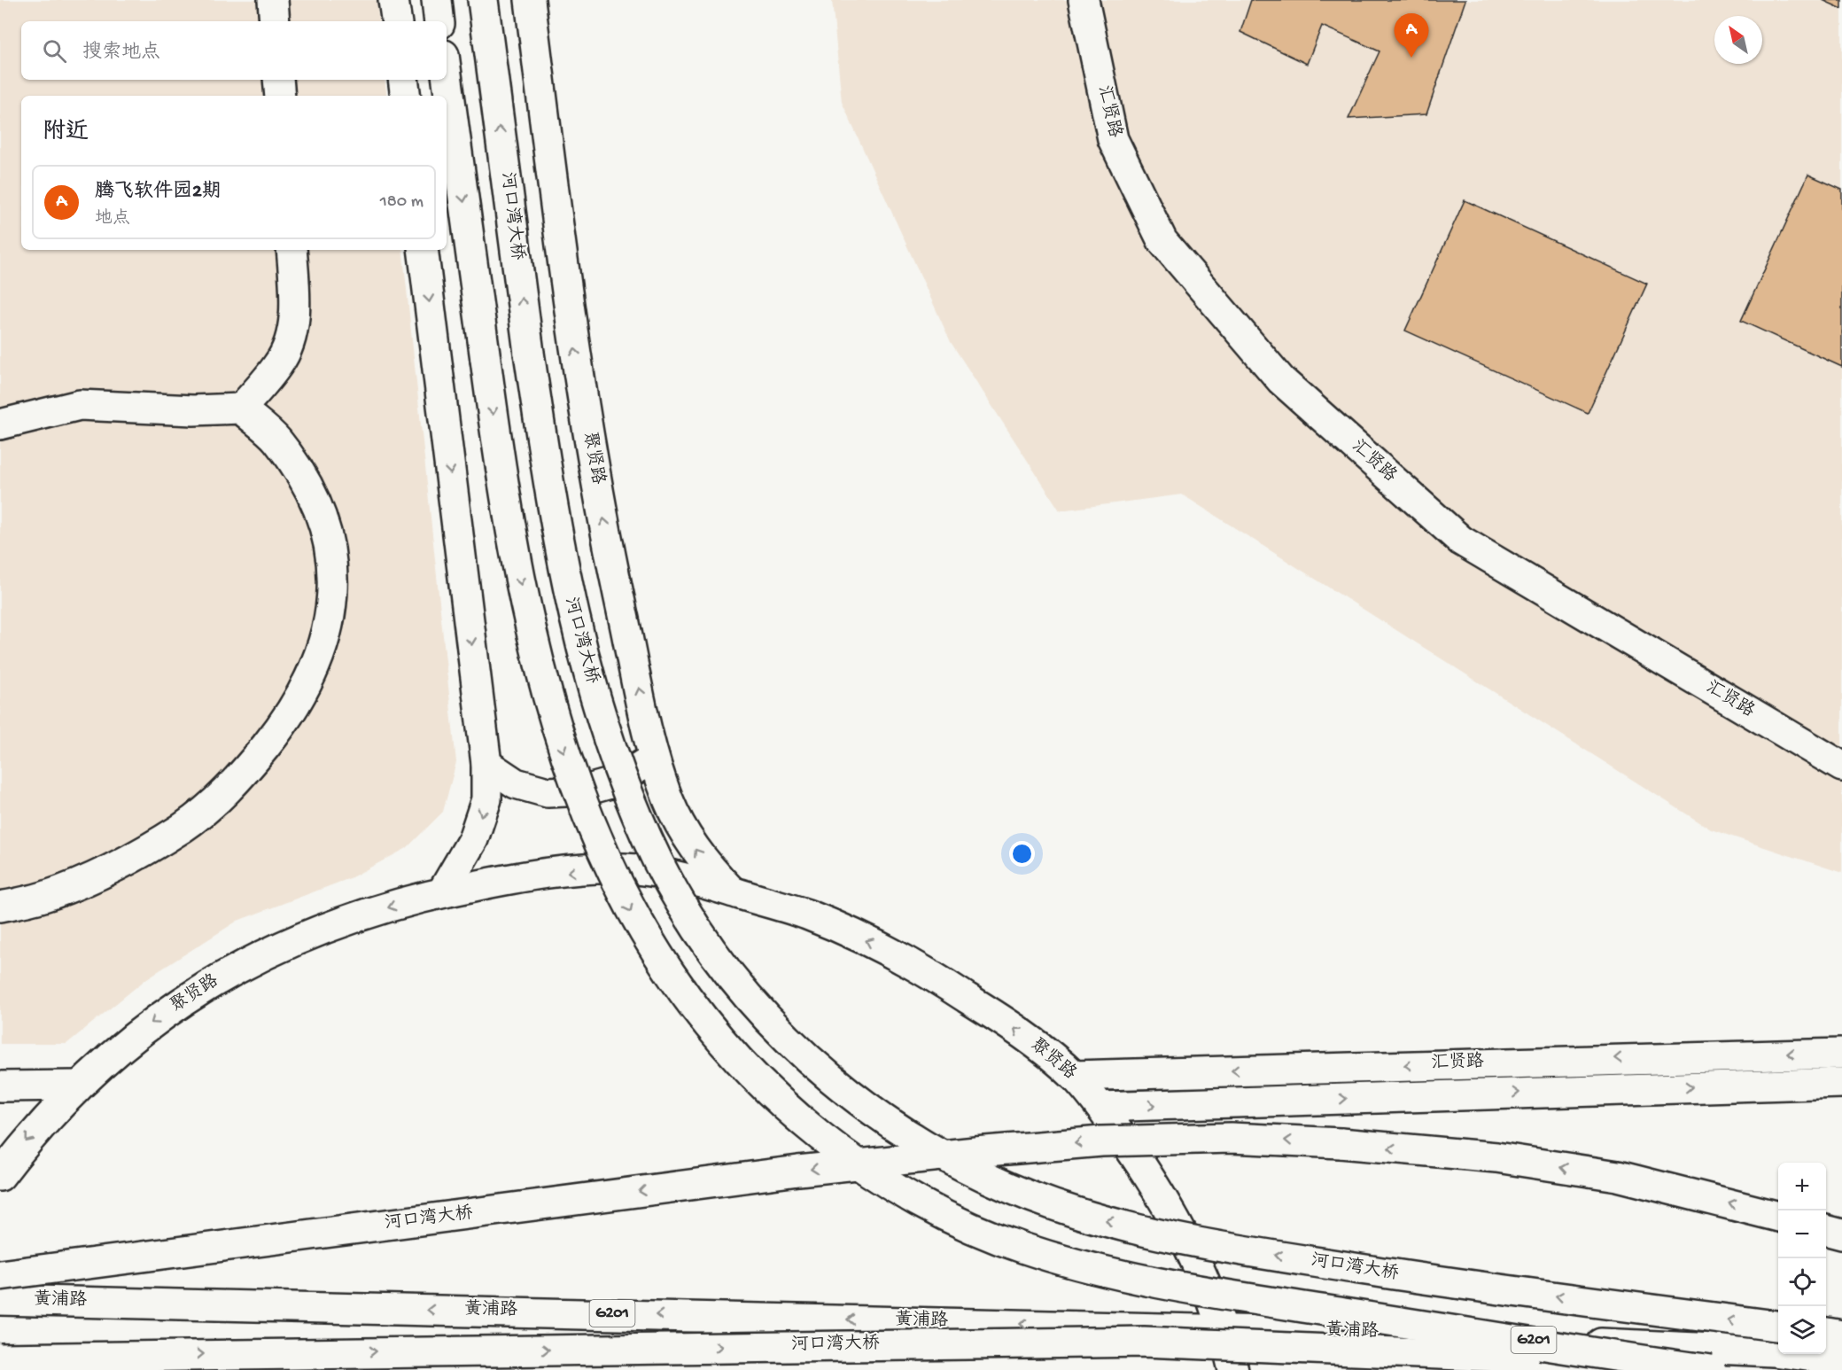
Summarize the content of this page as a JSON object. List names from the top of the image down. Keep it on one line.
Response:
{"streets":{"main road":["汇贤路","河口湾大桥","聚贤路","黄浦路","G201"]},"crossings":[["汇贤路","聚贤路"],["聚贤路","黄浦路"]],"one_way":["黄浦路"],"north":"top left","page":{"pins":"A","search":"搜索地点","heading":"附近","list":[{"mark":"A","name":"腾飞软件园2期","note":"地点","value":"180 m"}],"map_buttons":["+","−"]}}
